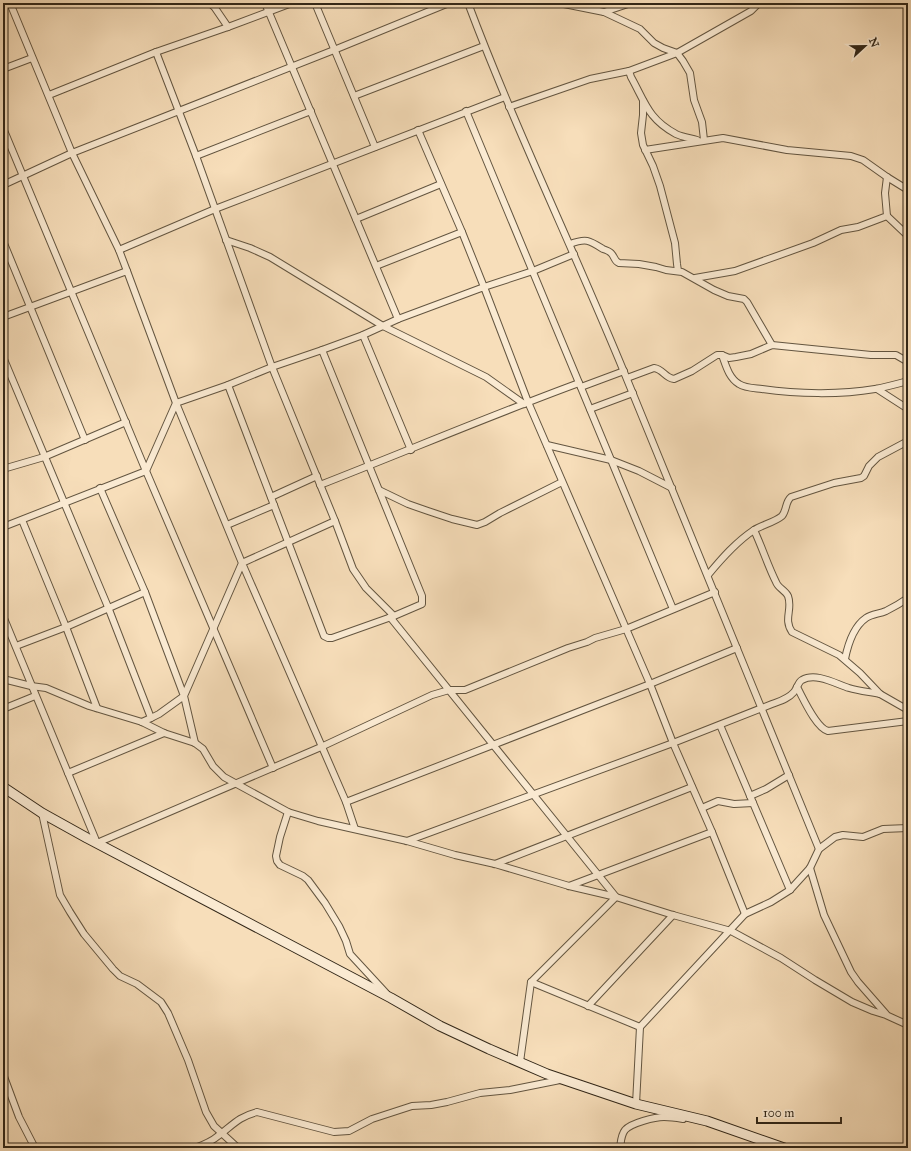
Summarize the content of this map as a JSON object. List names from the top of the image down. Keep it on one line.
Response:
{"scale_bar":"100 m","north":"right"}
